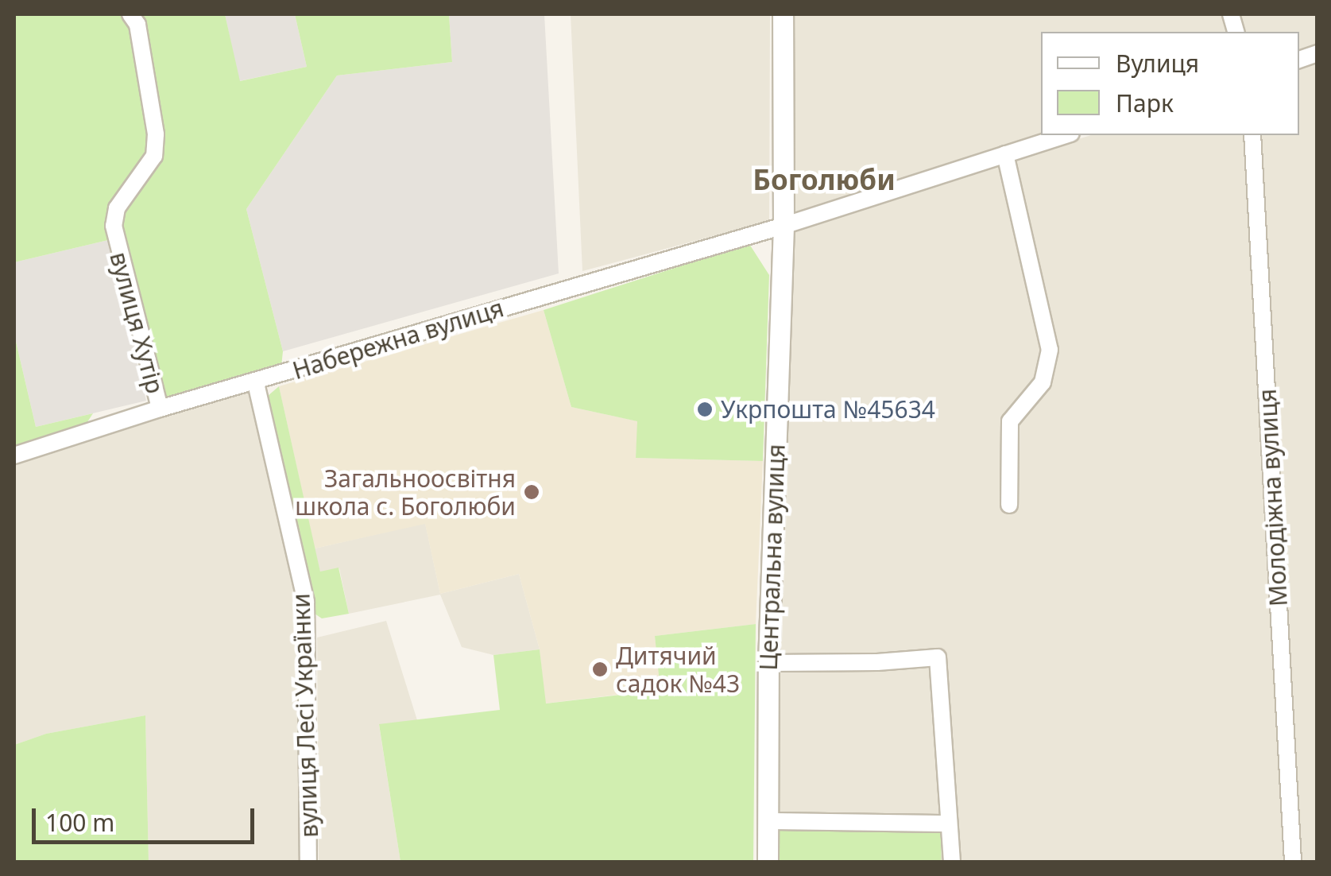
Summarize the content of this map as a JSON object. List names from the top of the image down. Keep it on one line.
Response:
{"streets":{"street":["вулиця Хутір","Набережна вулиця","Молодіжна вулиця","Центральна вулиця","вулиця Лесі Українки"]},"crossings":[["вулиця Хутір","Набережна вулиця"],["Набережна вулиця","Центральна вулиця"],["Набережна вулиця","вулиця Лесі Українки"]],"districts":["Боголюби"],"places":["Укрпошта №45634","Загальноосвітня школа с. Боголюби","Дитячий садок №43"],"legend":["Вулиця","Парк"],"scale_bar":"100 m"}
